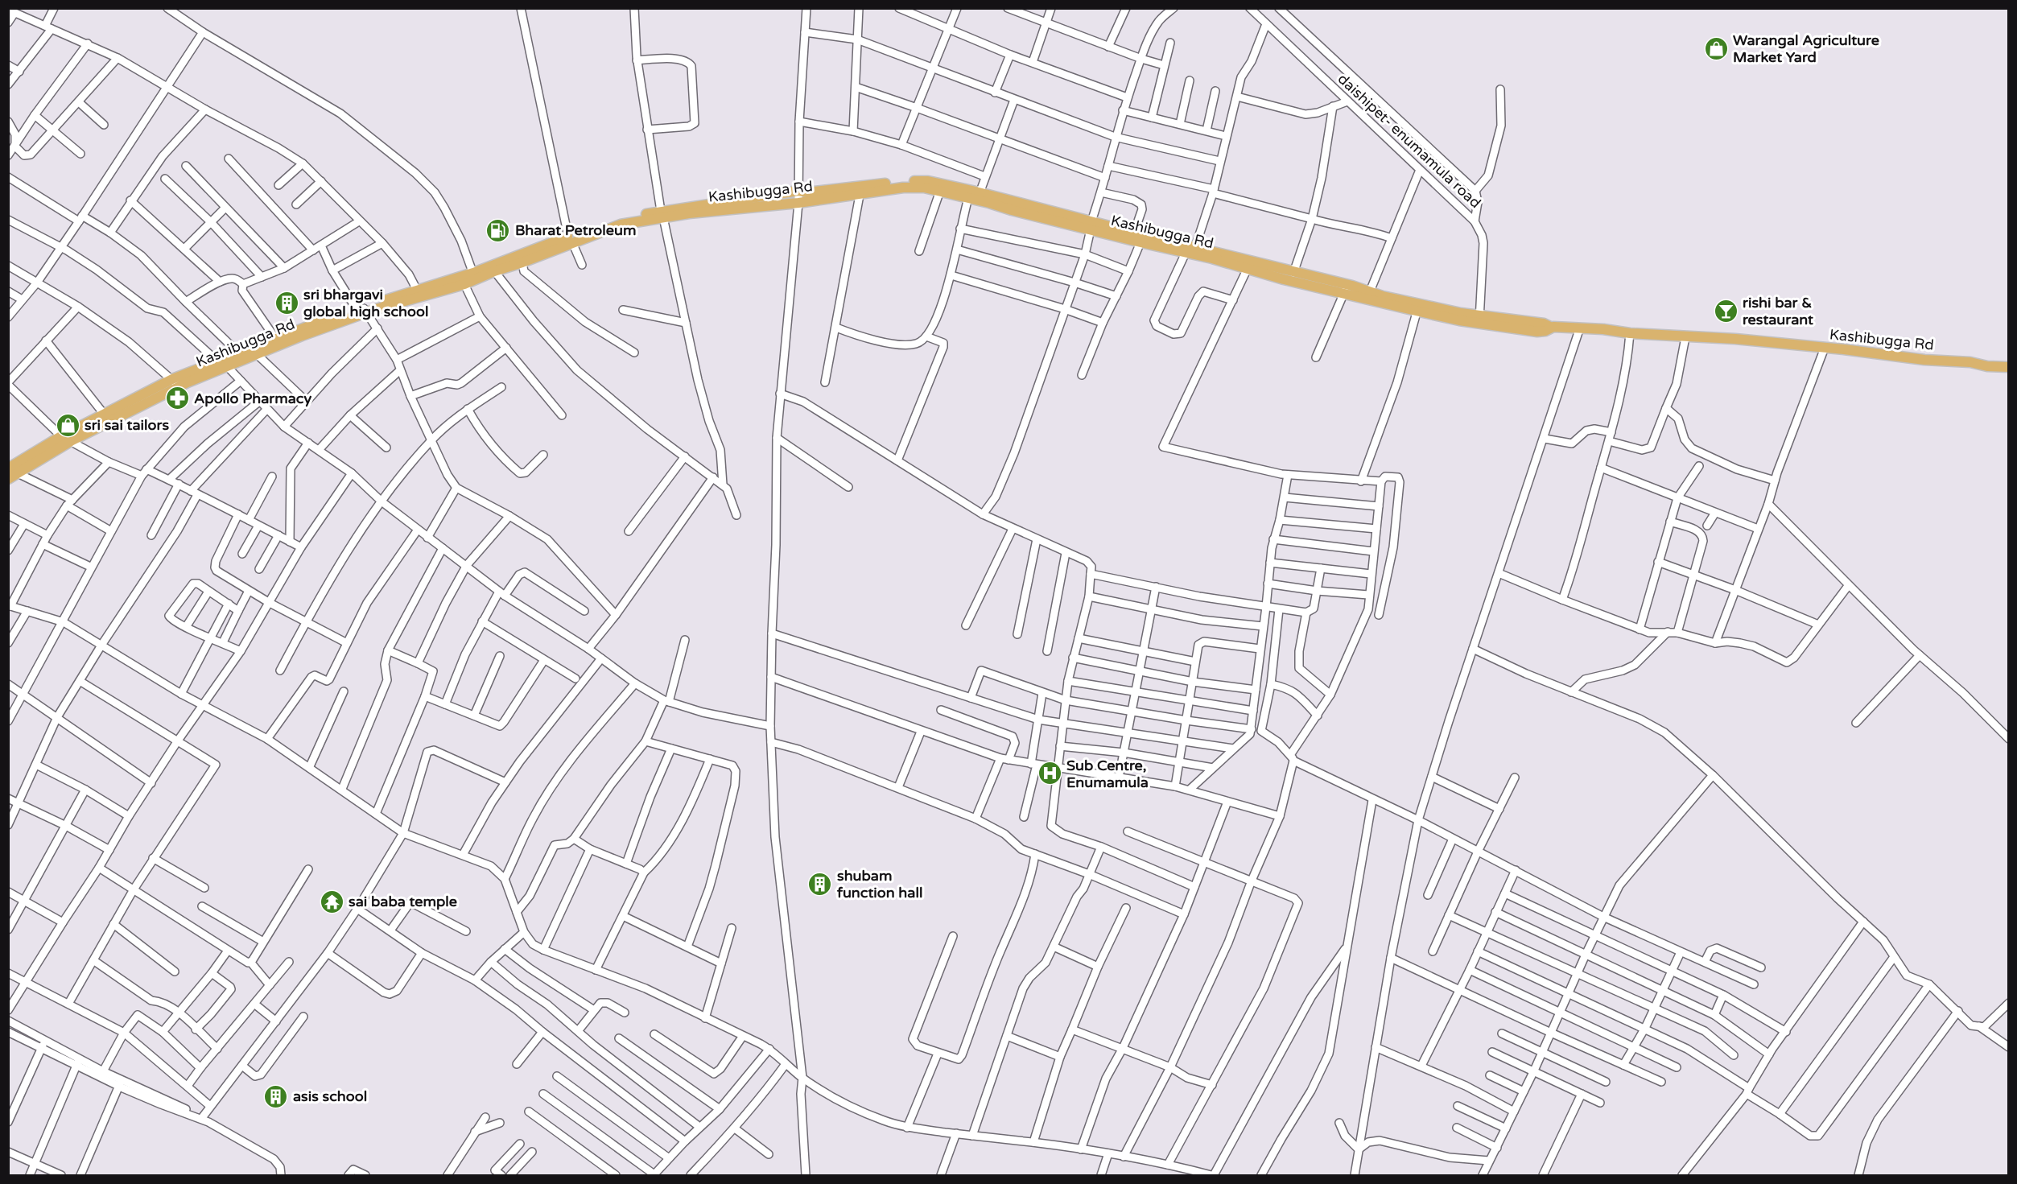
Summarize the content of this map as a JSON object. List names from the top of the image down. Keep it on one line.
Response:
{"streets":{"main road":["Kashibugga Rd"],"street":["daishipet- enumamula road"]},"crossings":[["daishipet- enumamula road","Kashibugga Rd"]],"places":{"shop":["Warangal Agriculture Market Yard","sri sai tailors"],"fuel station":["Bharat Petroleum"],"building":["sri bhargavi global high school","shubam function hall","asis school"],"bar":["rishi bar & restaurant"],"pharmacy":["Apollo Pharmacy"],"hospital":["Sub Centre, Enumamula"],"temple":["sai baba temple"]}}
